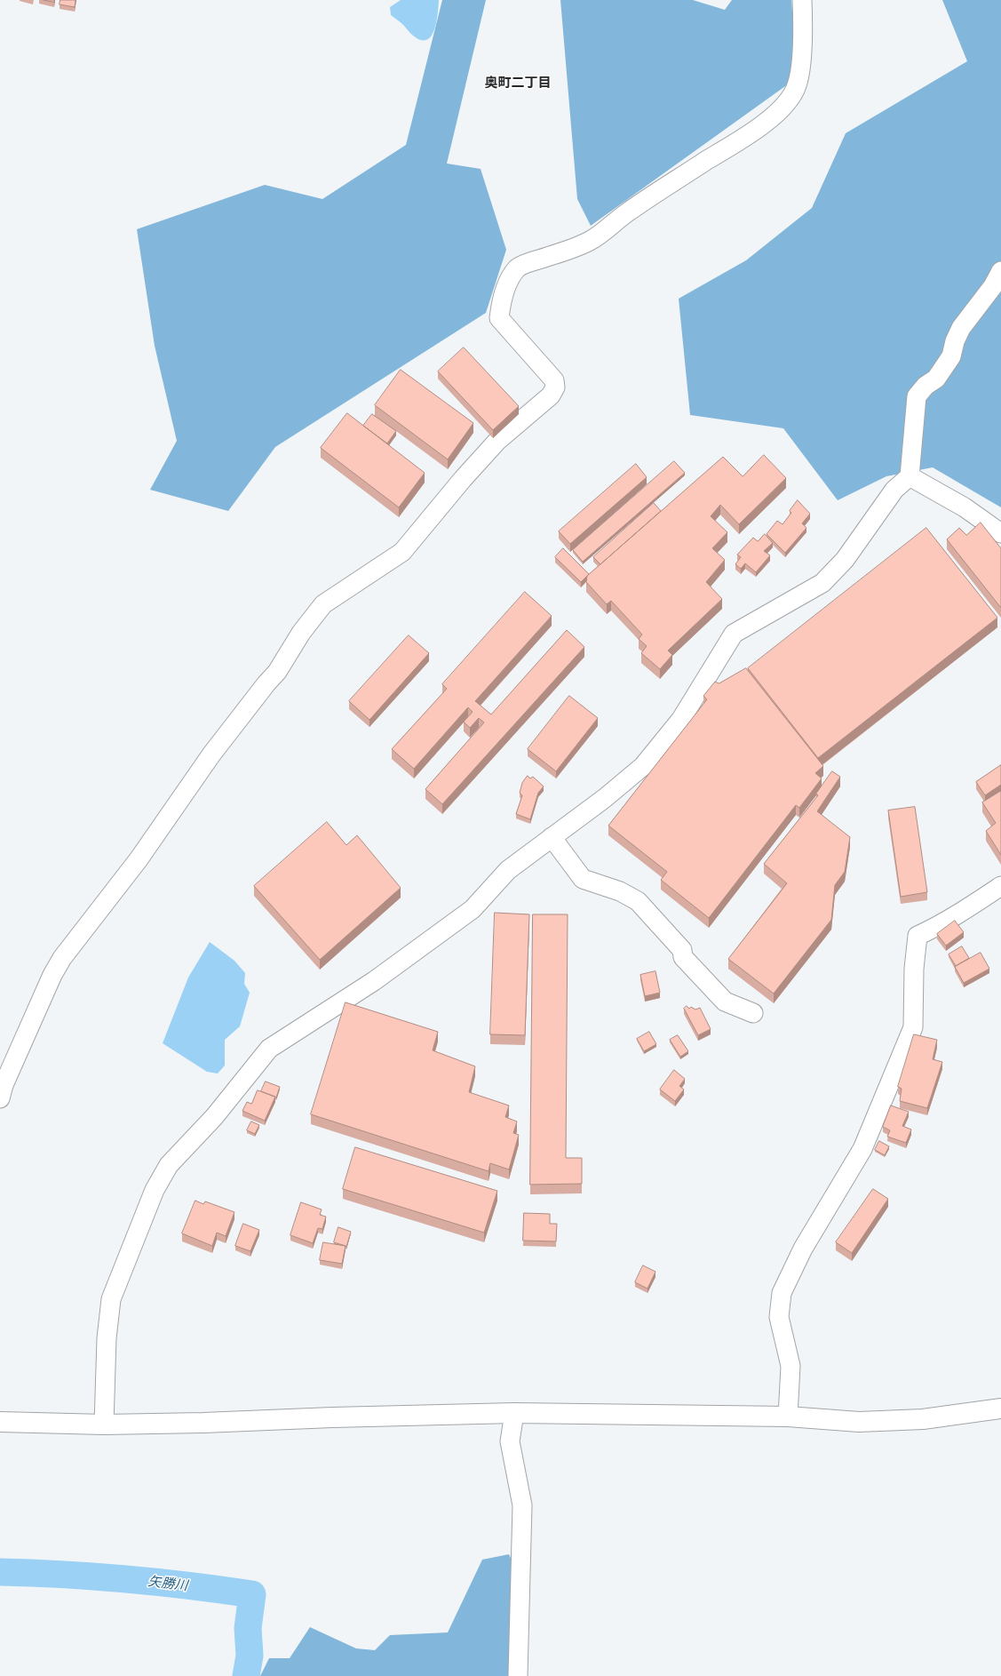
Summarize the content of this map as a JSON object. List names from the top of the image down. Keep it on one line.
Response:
{"districts":["奥町二丁目"],"water":["矢勝川"]}
